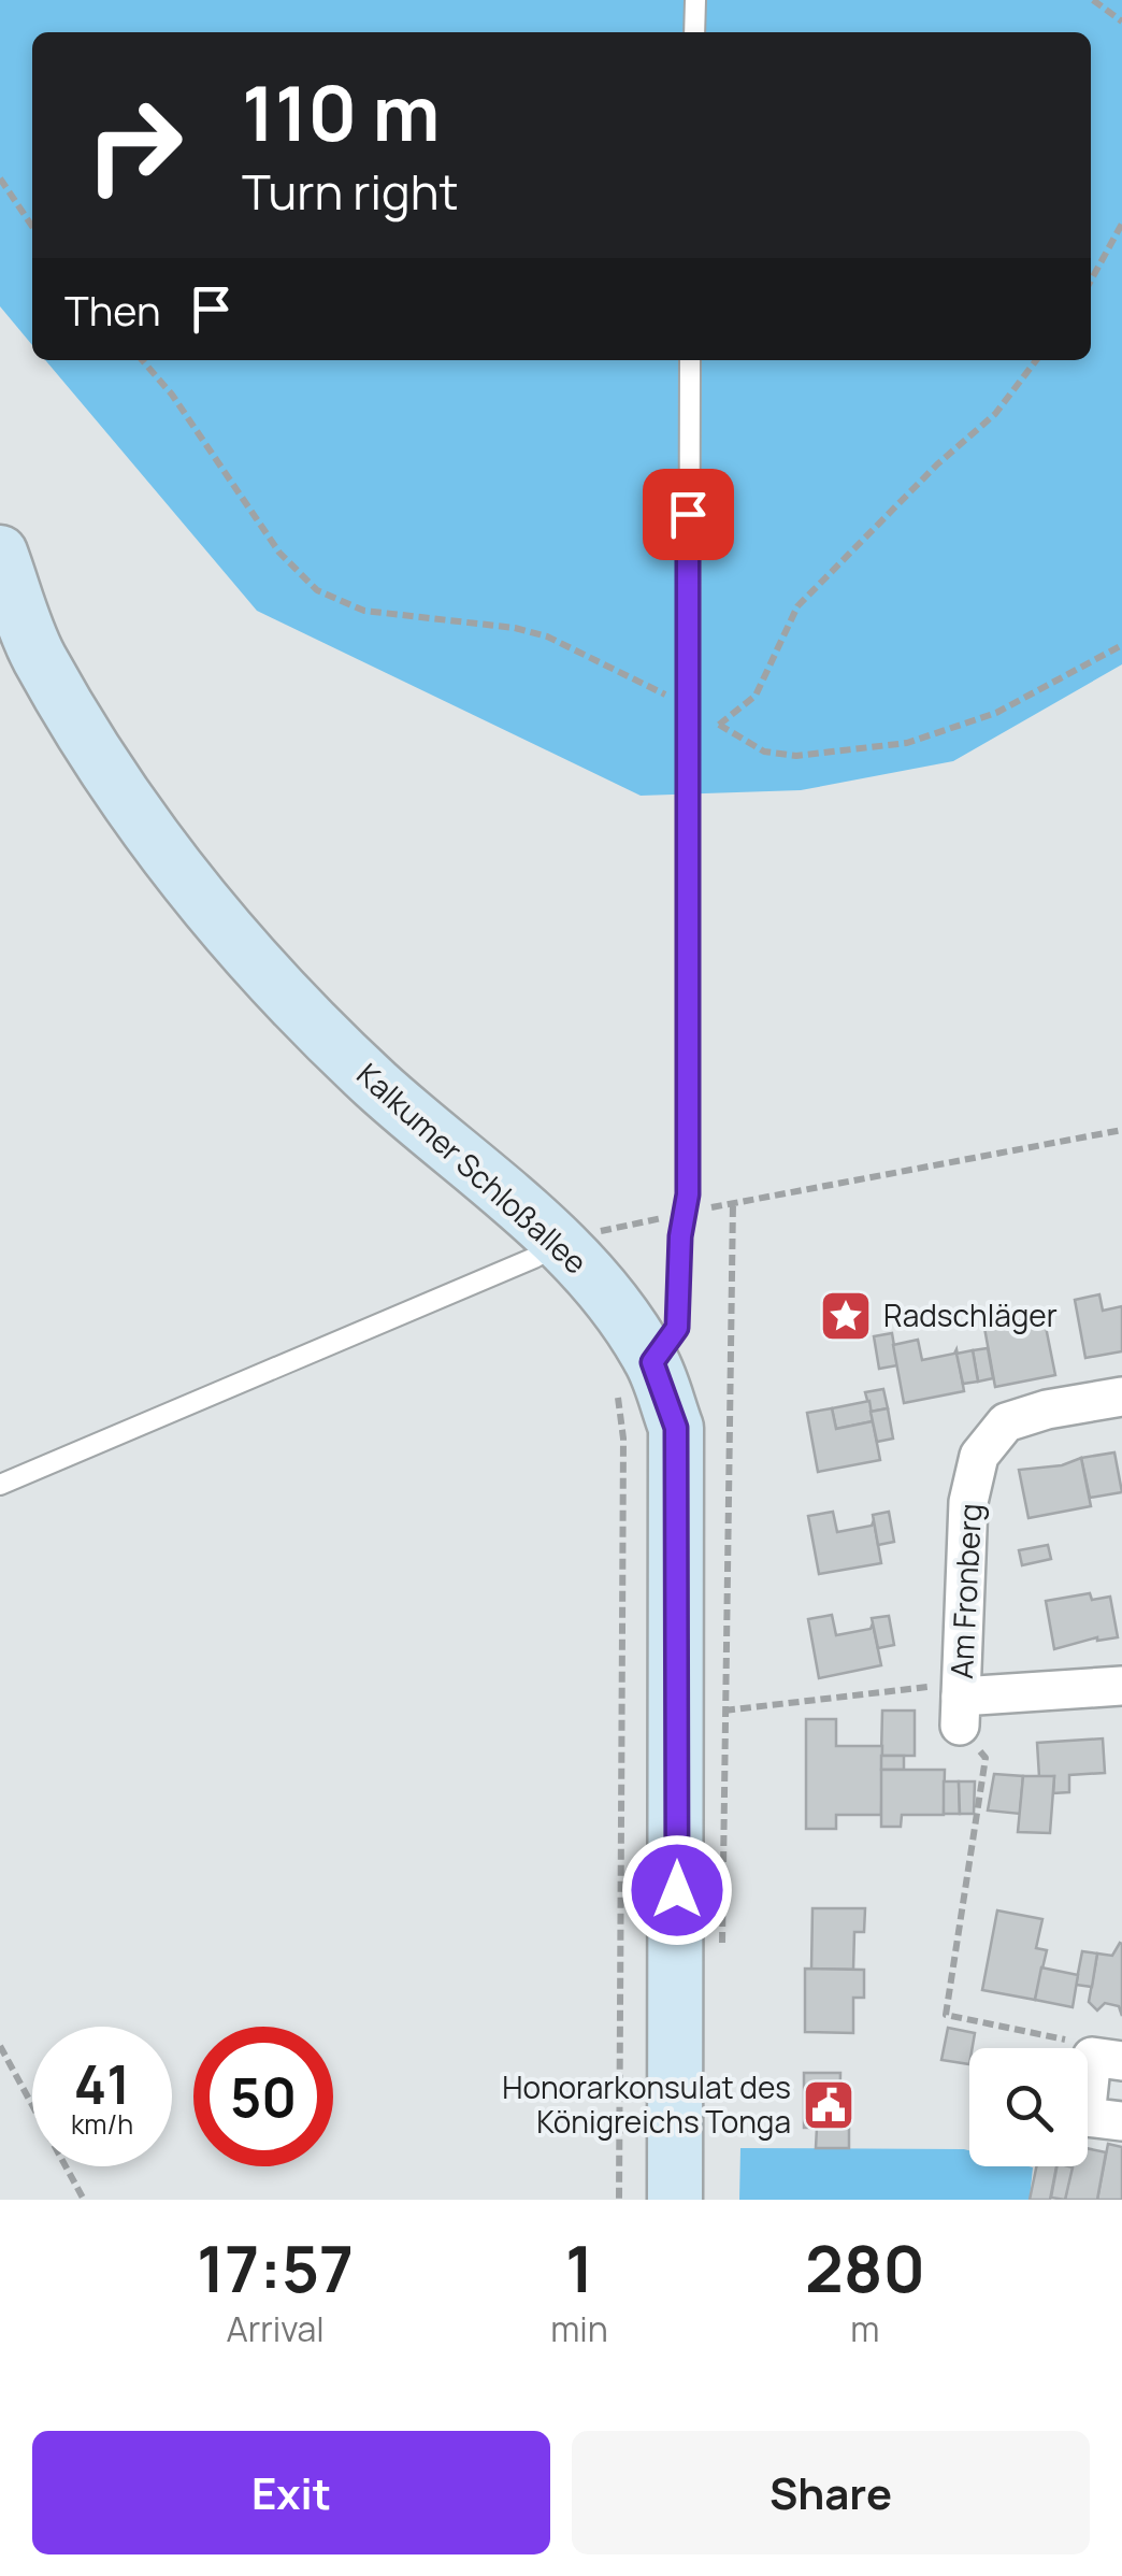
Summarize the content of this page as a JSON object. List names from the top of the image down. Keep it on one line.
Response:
{"streets":{"main road":["Kalkumer Schloßallee"],"street":["Am Fronberg"]},"places":{"place":["Radschläger"],"public building":["Honorarkonsulat des Königreichs Tonga"]},"page":{"turn":["110 m","Turn right"],"then":"Then","speed":"41 km/h","limit":"50","eta":["17:57","Arrival","1","min","280","m"],"buttons":["Exit","Share"]}}
